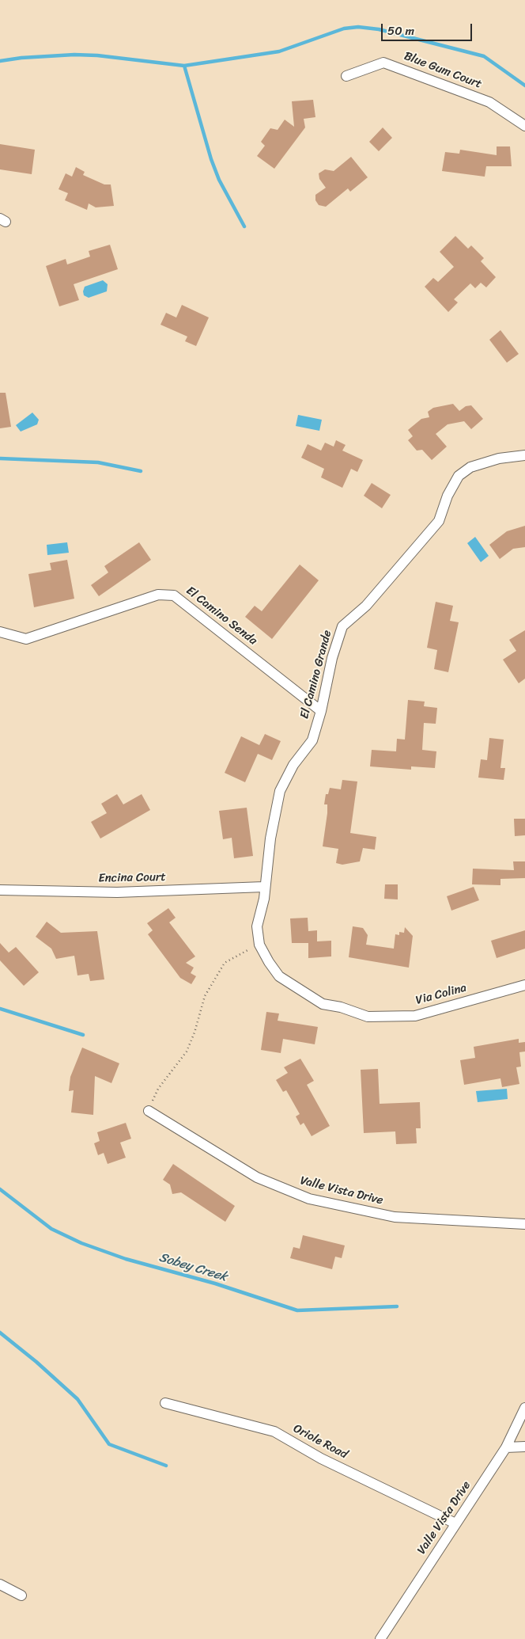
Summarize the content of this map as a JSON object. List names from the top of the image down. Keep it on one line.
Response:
{"streets":{"street":["Blue Gum Court","El Camino Senda","El Camino Grande","Encina Court","Via Colina","Valle Vista Drive","Oriole Road"]},"crossings":[["El Camino Senda","El Camino Grande"],["El Camino Grande","Encina Court"],["El Camino Grande","Via Colina"],["Encina Court","Via Colina"],["Valle Vista Drive","Oriole Road"]],"water":["Sobey Creek"],"scale_bar":"50 m"}
